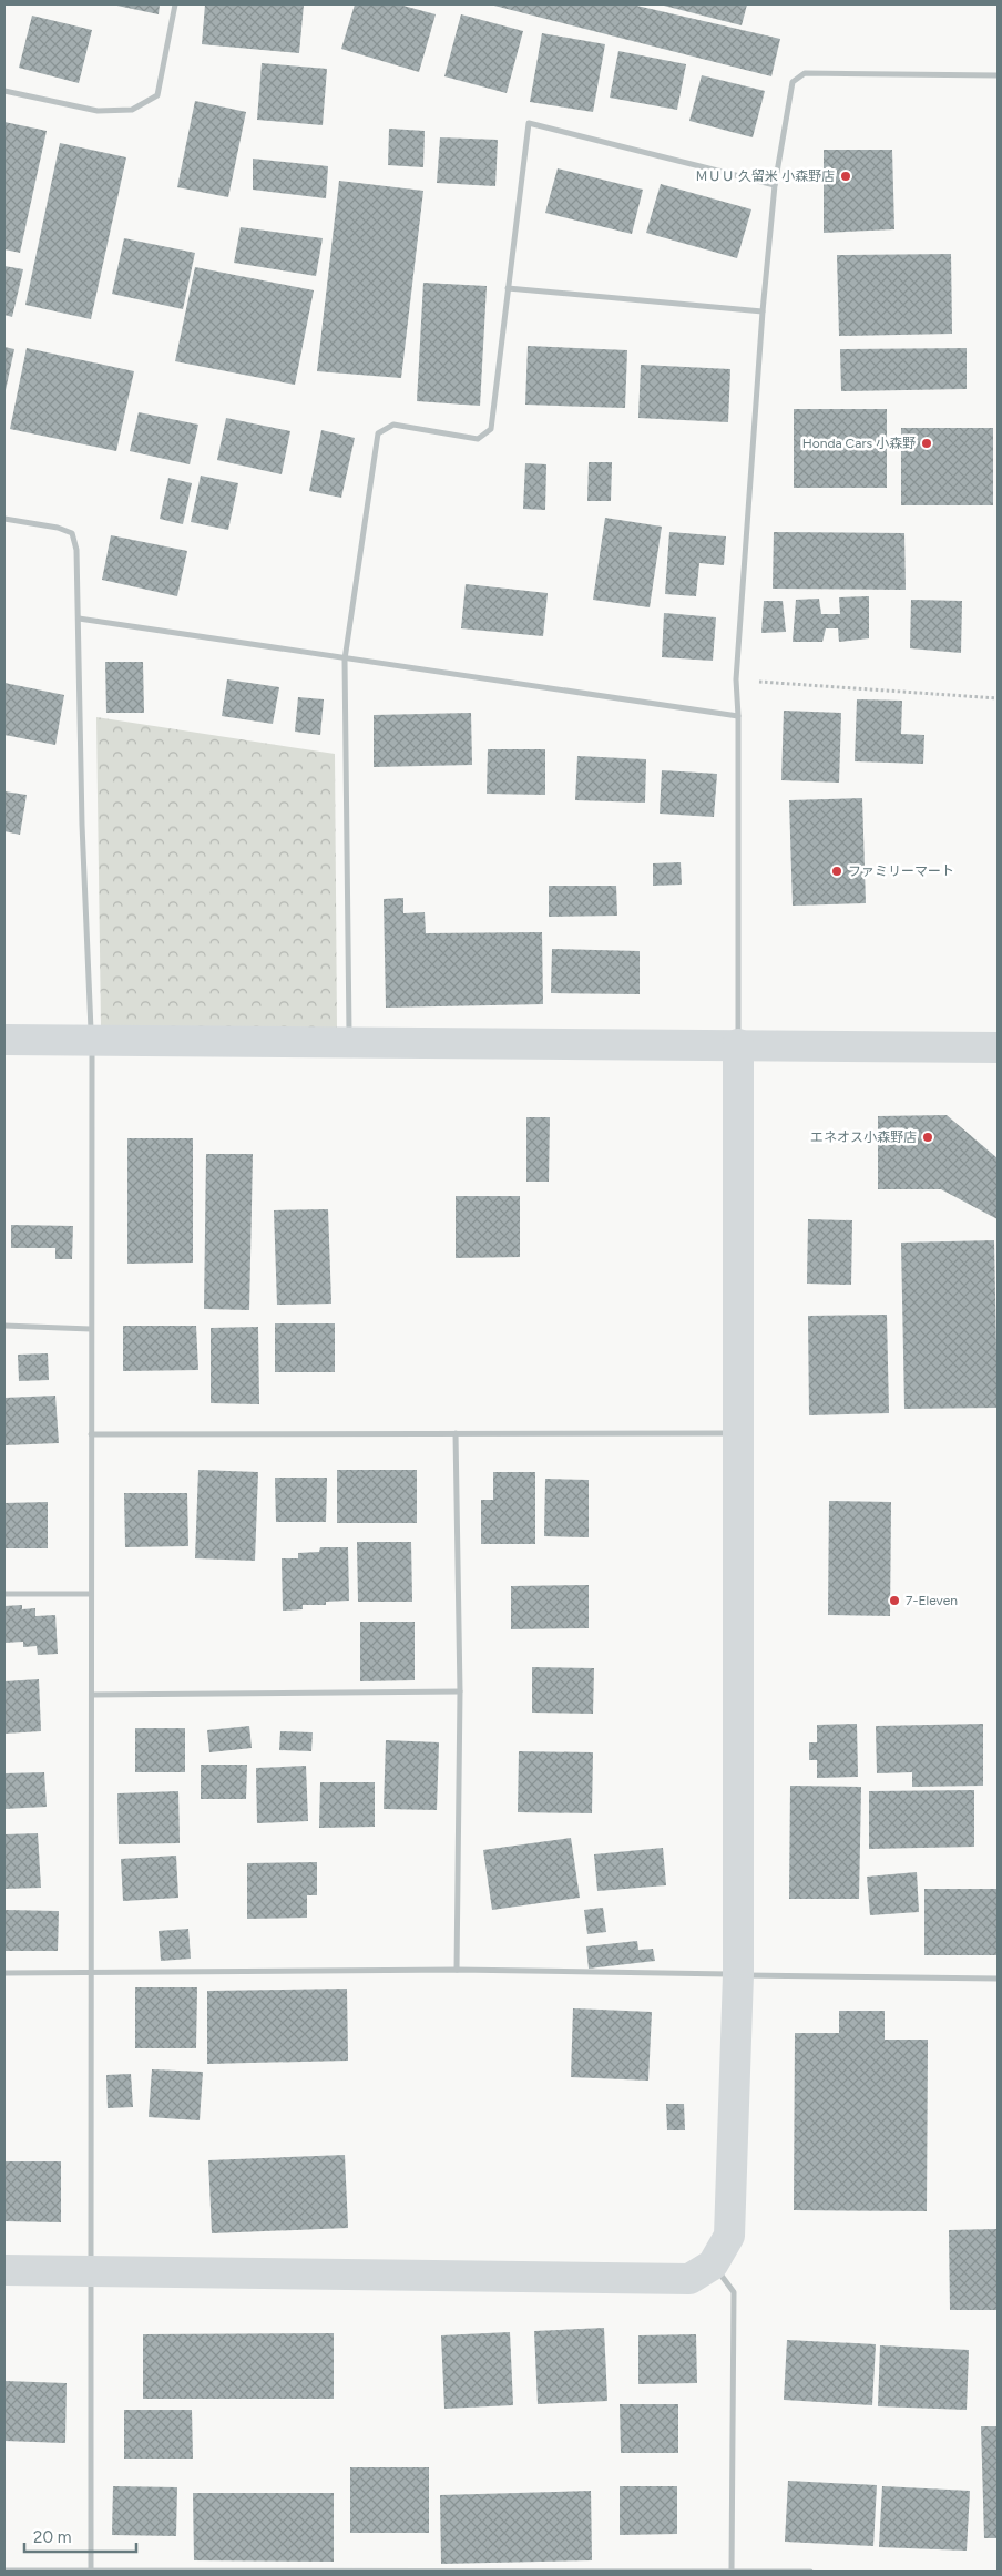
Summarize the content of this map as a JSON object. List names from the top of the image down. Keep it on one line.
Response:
{"places":["ＭＵＵ 久留米 小森野店","Honda Cars 小森野","ファミリーマート","エネオス小森野店","7-Eleven"],"scale_bar":"20 m"}
